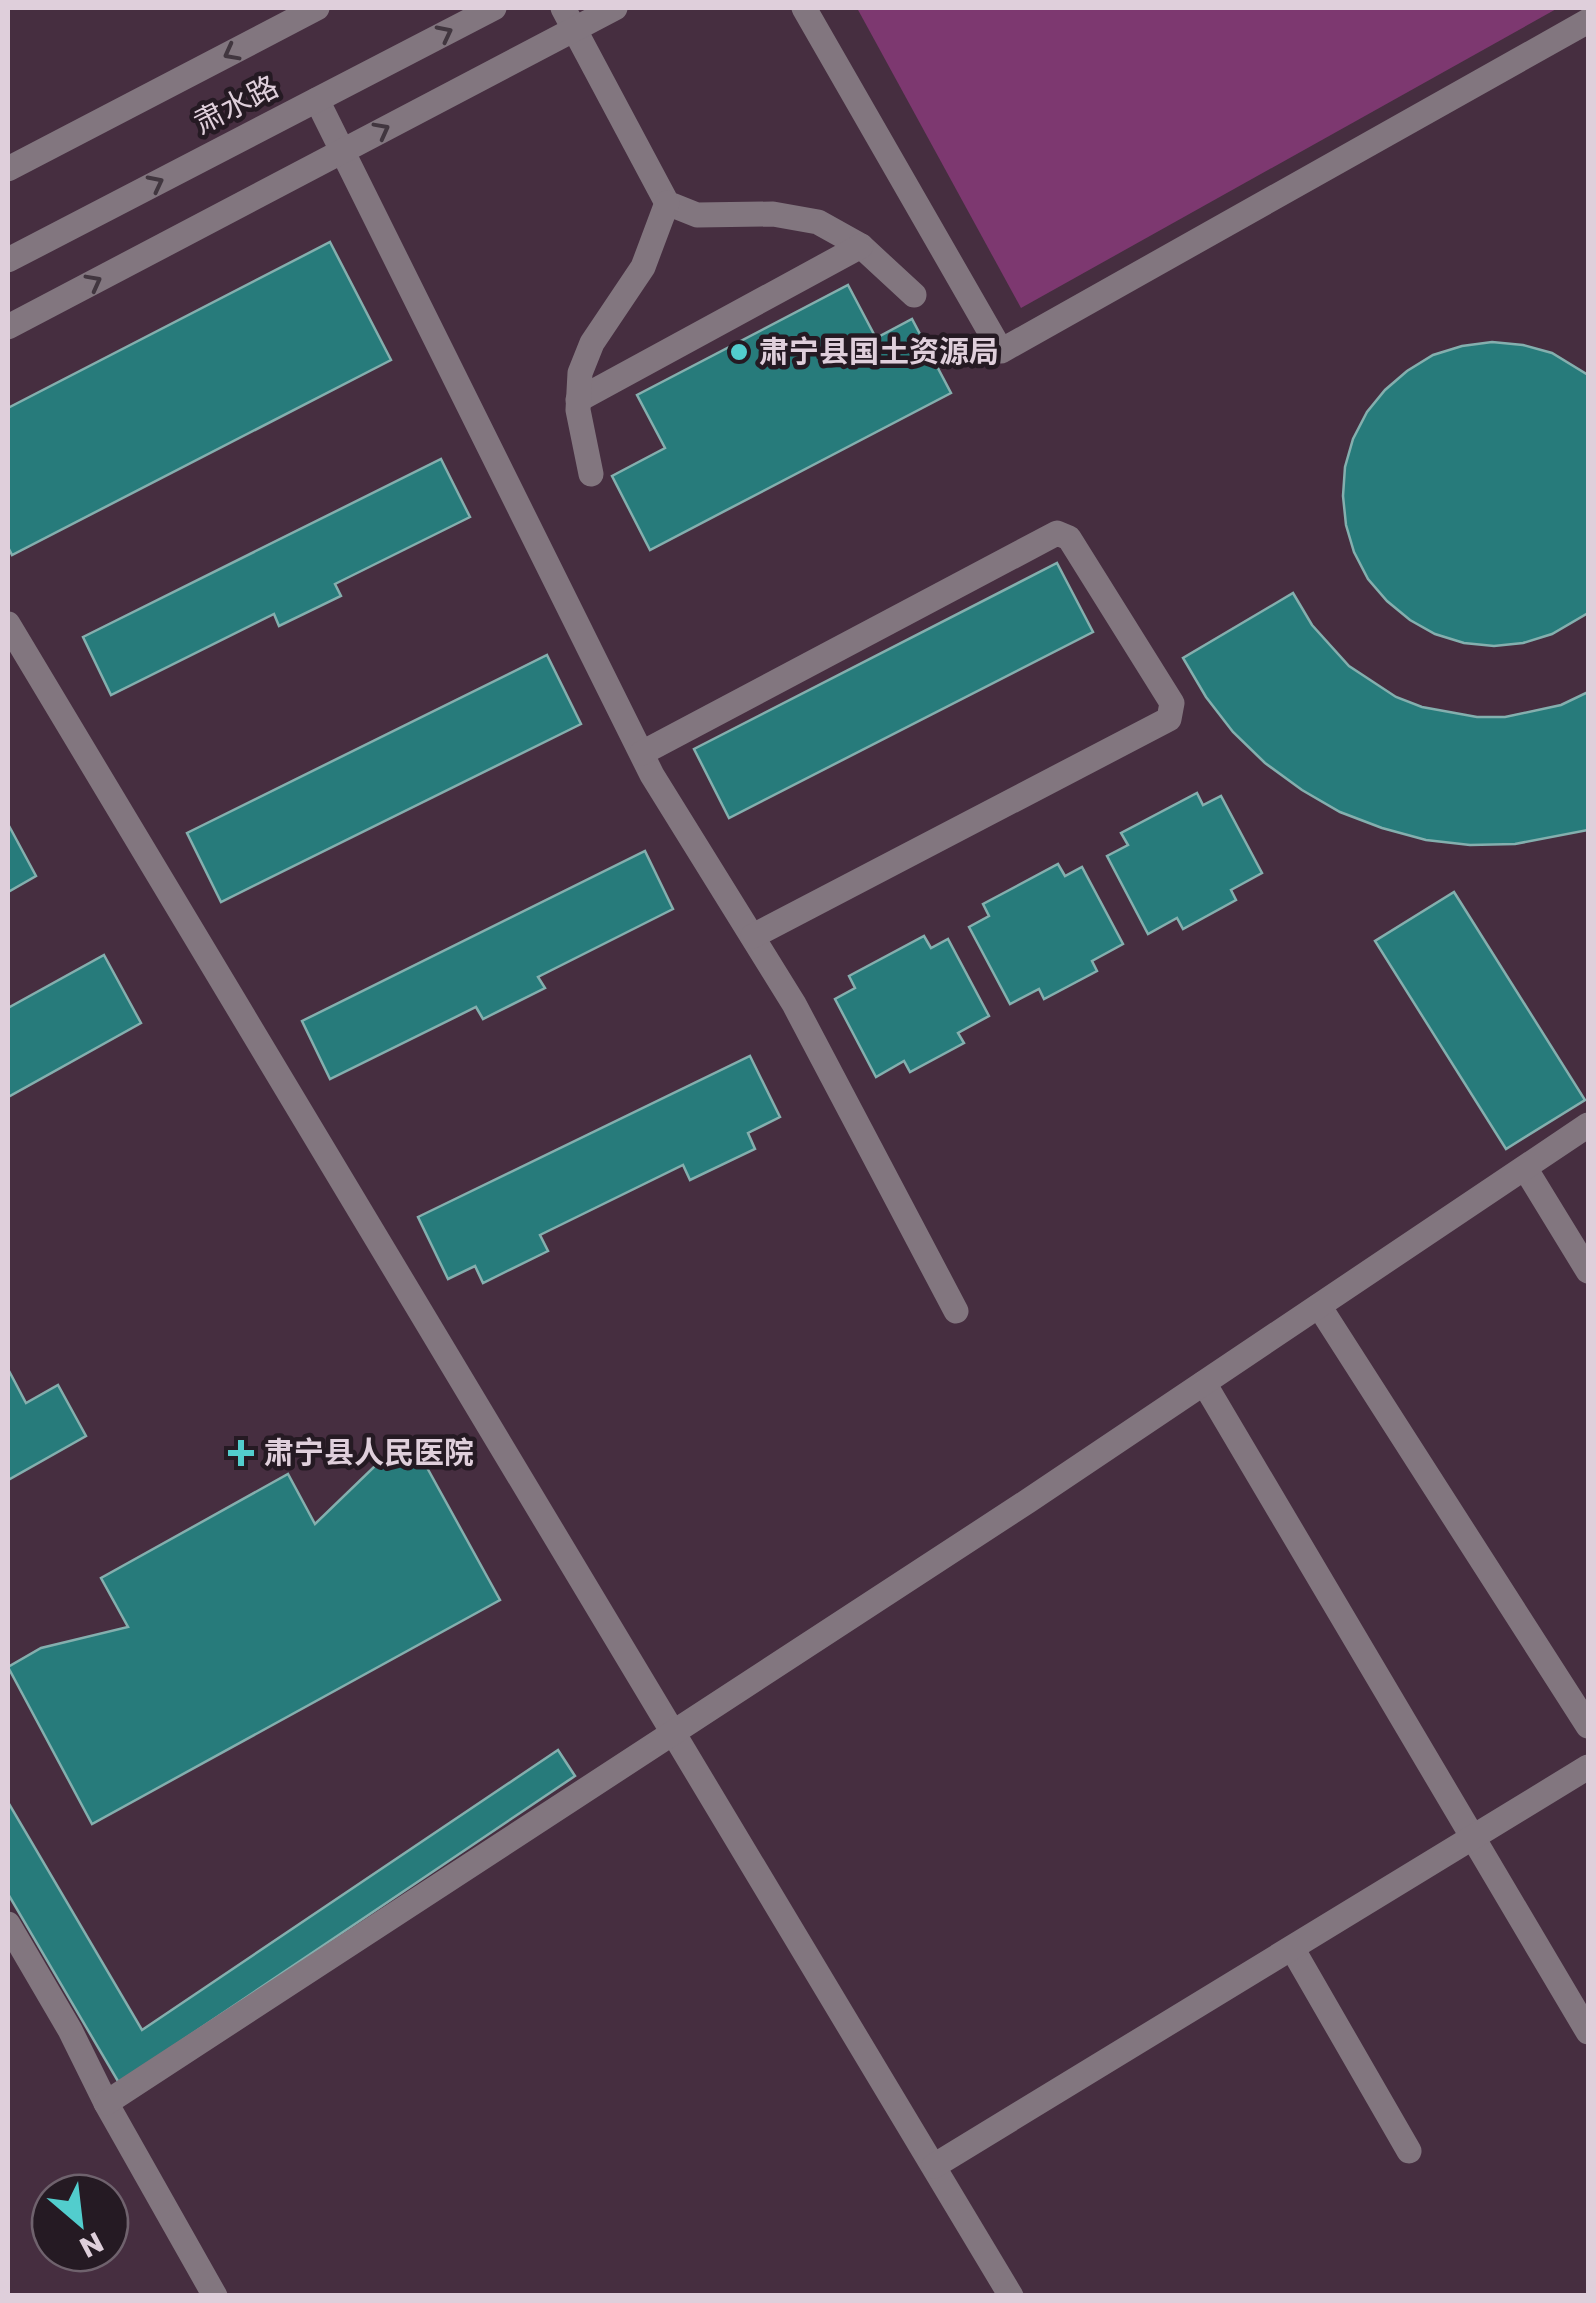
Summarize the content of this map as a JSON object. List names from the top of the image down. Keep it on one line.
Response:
{"streets":{"street":["肃水路"]},"places":{"other":["肃宁县国土资源局"],"health":["肃宁县人民医院"]},"north":"bottom right"}
